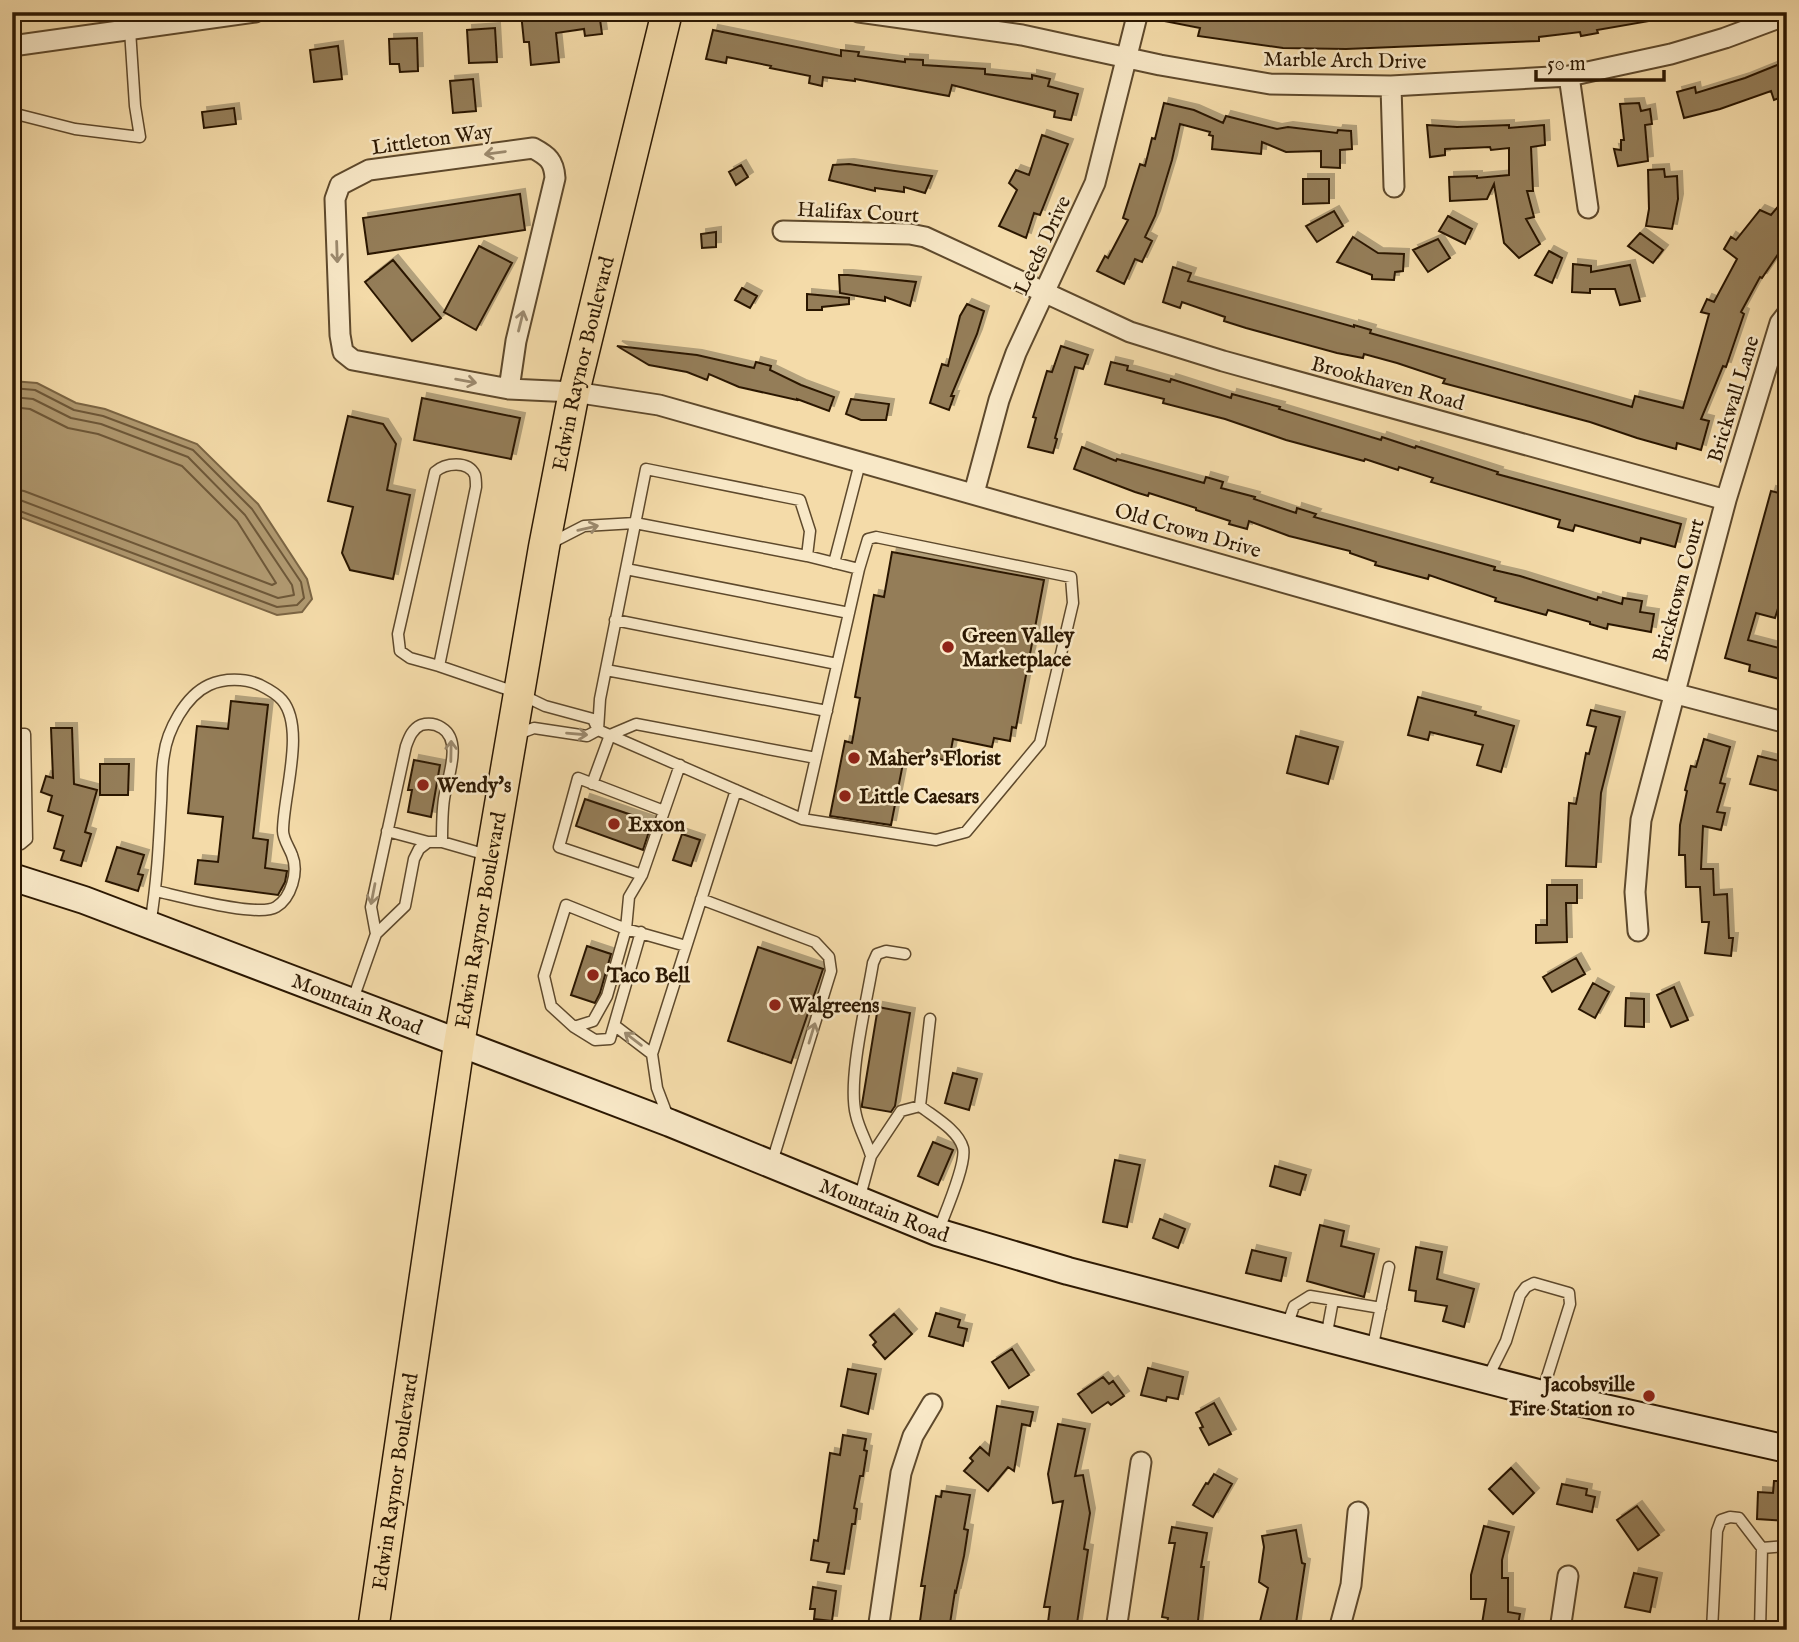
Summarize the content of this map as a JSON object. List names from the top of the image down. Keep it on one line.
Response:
{"streets":{"main road":["Edwin Raynor Boulevard","Mountain Road"],"street":["Marble Arch Drive","Littleton Way","Halifax Court","Leeds Drive","Brookhaven Road","Brickwall Lane","Old Crown Drive","Bricktown Court"]},"crossings":[["Marble Arch Drive","Leeds Drive"],["Littleton Way","Edwin Raynor Boulevard"],["Littleton Way","Old Crown Drive"],["Halifax Court","Leeds Drive"],["Halifax Court","Brookhaven Road"],["Leeds Drive","Brookhaven Road"],["Leeds Drive","Old Crown Drive"],["Edwin Raynor Boulevard","Old Crown Drive"],["Edwin Raynor Boulevard","Mountain Road"],["Brookhaven Road","Brickwall Lane"],["Brookhaven Road","Bricktown Court"],["Brickwall Lane","Bricktown Court"],["Old Crown Drive","Bricktown Court"]],"places":["Green Valley Marketplace","Maher's Florist","Wendy's","Little Caesars","Exxon","Taco Bell","Walgreens","Jacobsville Fire Station 10"],"scale_bar":"50 m"}
